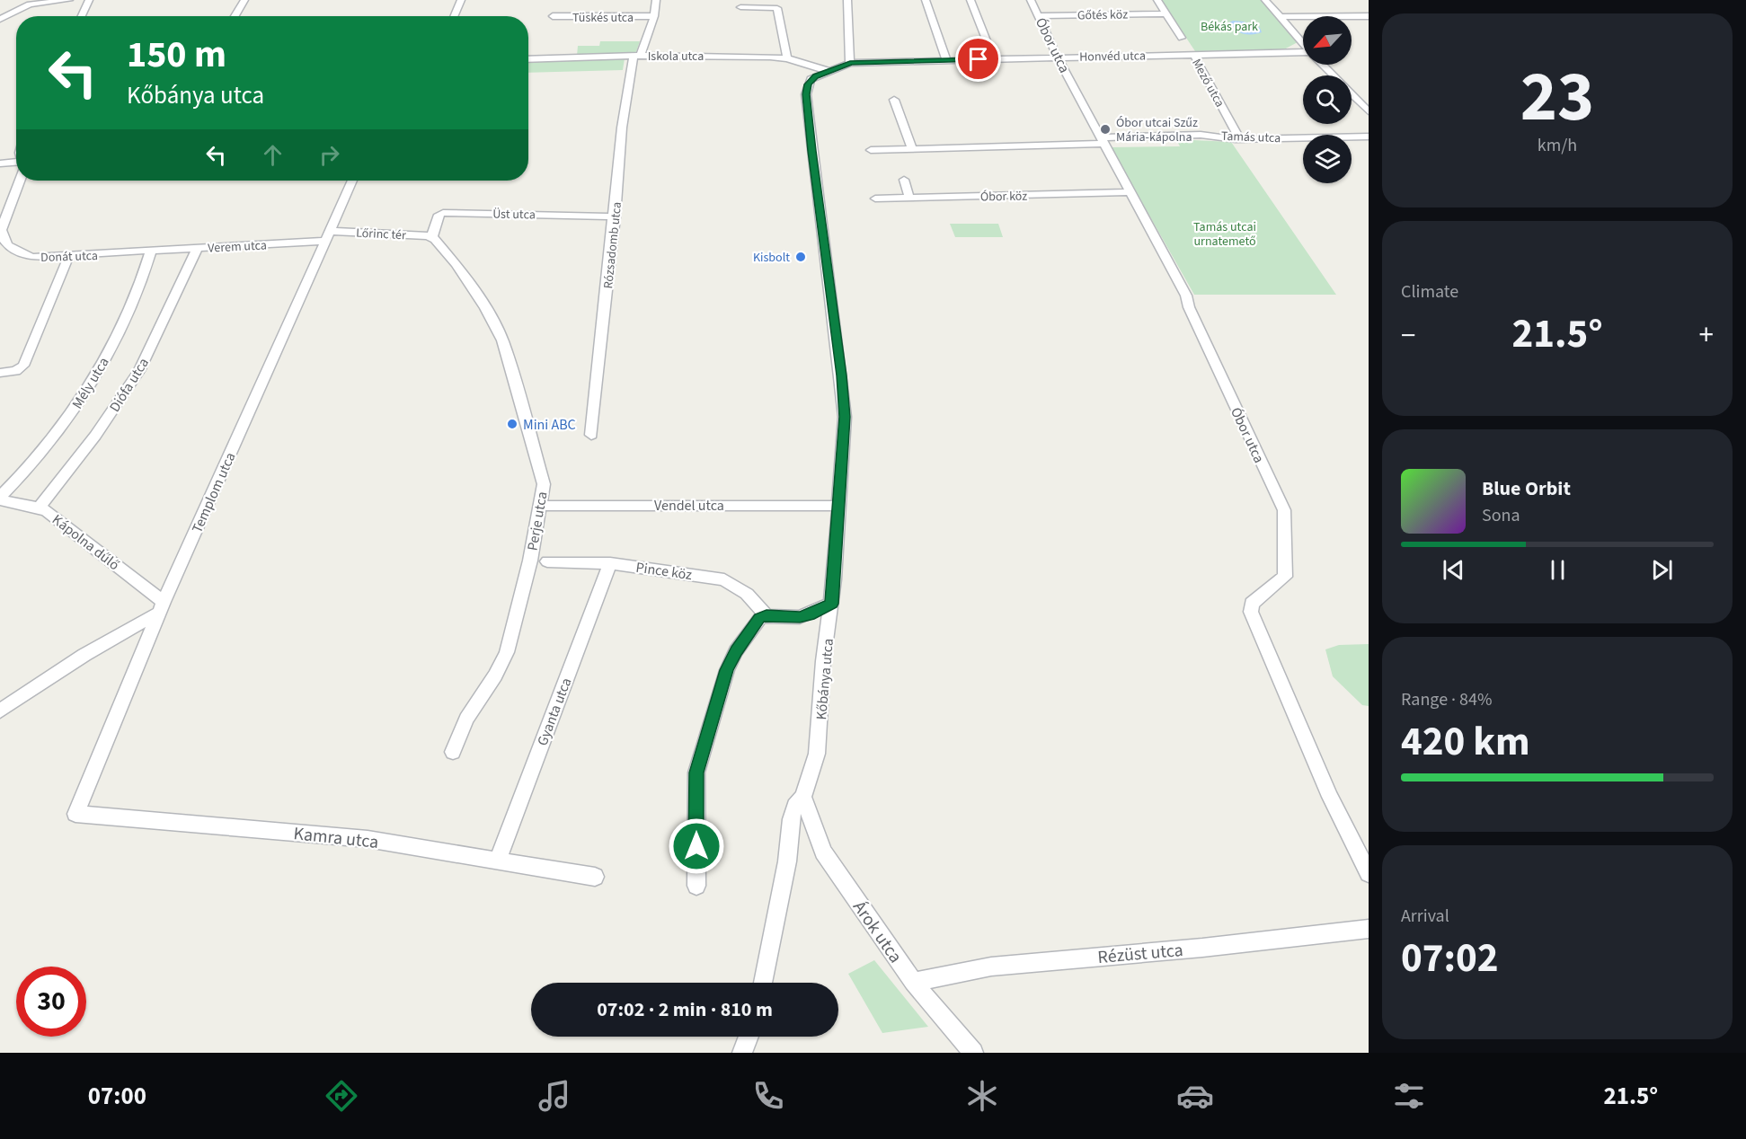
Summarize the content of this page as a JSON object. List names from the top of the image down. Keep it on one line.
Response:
{"streets":{"street":["Gőtés köz","Tüskés utca","Óbor utca","Iskola utca","Honvéd utca","Mező utca","Tamás utca","Óbor köz","Üst utca","Lőrinc tér","Rózsadomb utca","Verem utca","Donát utca","Mély utca","Diófa utca","Templom utca","Vendel utca","Perje utca","Kápolna dűlő","Pince köz","Kőbánya utca","Gyanta utca","Kamra utca","Árok utca","Rézüst utca"]},"crossings":[["Gőtés köz","Óbor utca"],["Tüskés utca","Rózsadomb utca"],["Óbor utca","Honvéd utca"],["Óbor utca","Tamás utca"],["Óbor utca","Óbor köz"],["Iskola utca","Rózsadomb utca"],["Iskola utca","Kőbánya utca"],["Honvéd utca","Mező utca"],["Honvéd utca","Kőbánya utca"],["Mező utca","Tamás utca"],["Üst utca","Lőrinc tér"],["Üst utca","Rózsadomb utca"],["Üst utca","Perje utca"],["Lőrinc tér","Verem utca"],["Lőrinc tér","Templom utca"],["Lőrinc tér","Perje utca"],["Verem utca","Donát utca"],["Verem utca","Mély utca"],["Verem utca","Diófa utca"],["Verem utca","Templom utca"],["Donát utca","Mély utca"],["Mély utca","Kápolna dűlő"],["Diófa utca","Kápolna dűlő"],["Templom utca","Kápolna dűlő"],["Templom utca","Kamra utca"],["Vendel utca","Perje utca"],["Vendel utca","Kőbánya utca"],["Pince köz","Gyanta utca"],["Kőbánya utca","Árok utca"],["Gyanta utca","Kamra utca"],["Árok utca","Rézüst utca"]],"parks":["Békás park","Tamás utcai urnatemető"],"places":["Óbor utcai Szűz Mária-kápolna","Kisbolt","Mini ABC"],"north":"bottom left","page":{"tile":[["23","km/h"],"Climate",["Range · 84%","420 km"],["Arrival","07:02"]],"turn":["150 m","Kőbánya utca"],"heat":["−","21.5°","+"],"song":["Blue Orbit","Sona"],"limit":"30","trip":"07:02 · 2 min · 810 m","tabs":["07:00","21.5°"]}}
